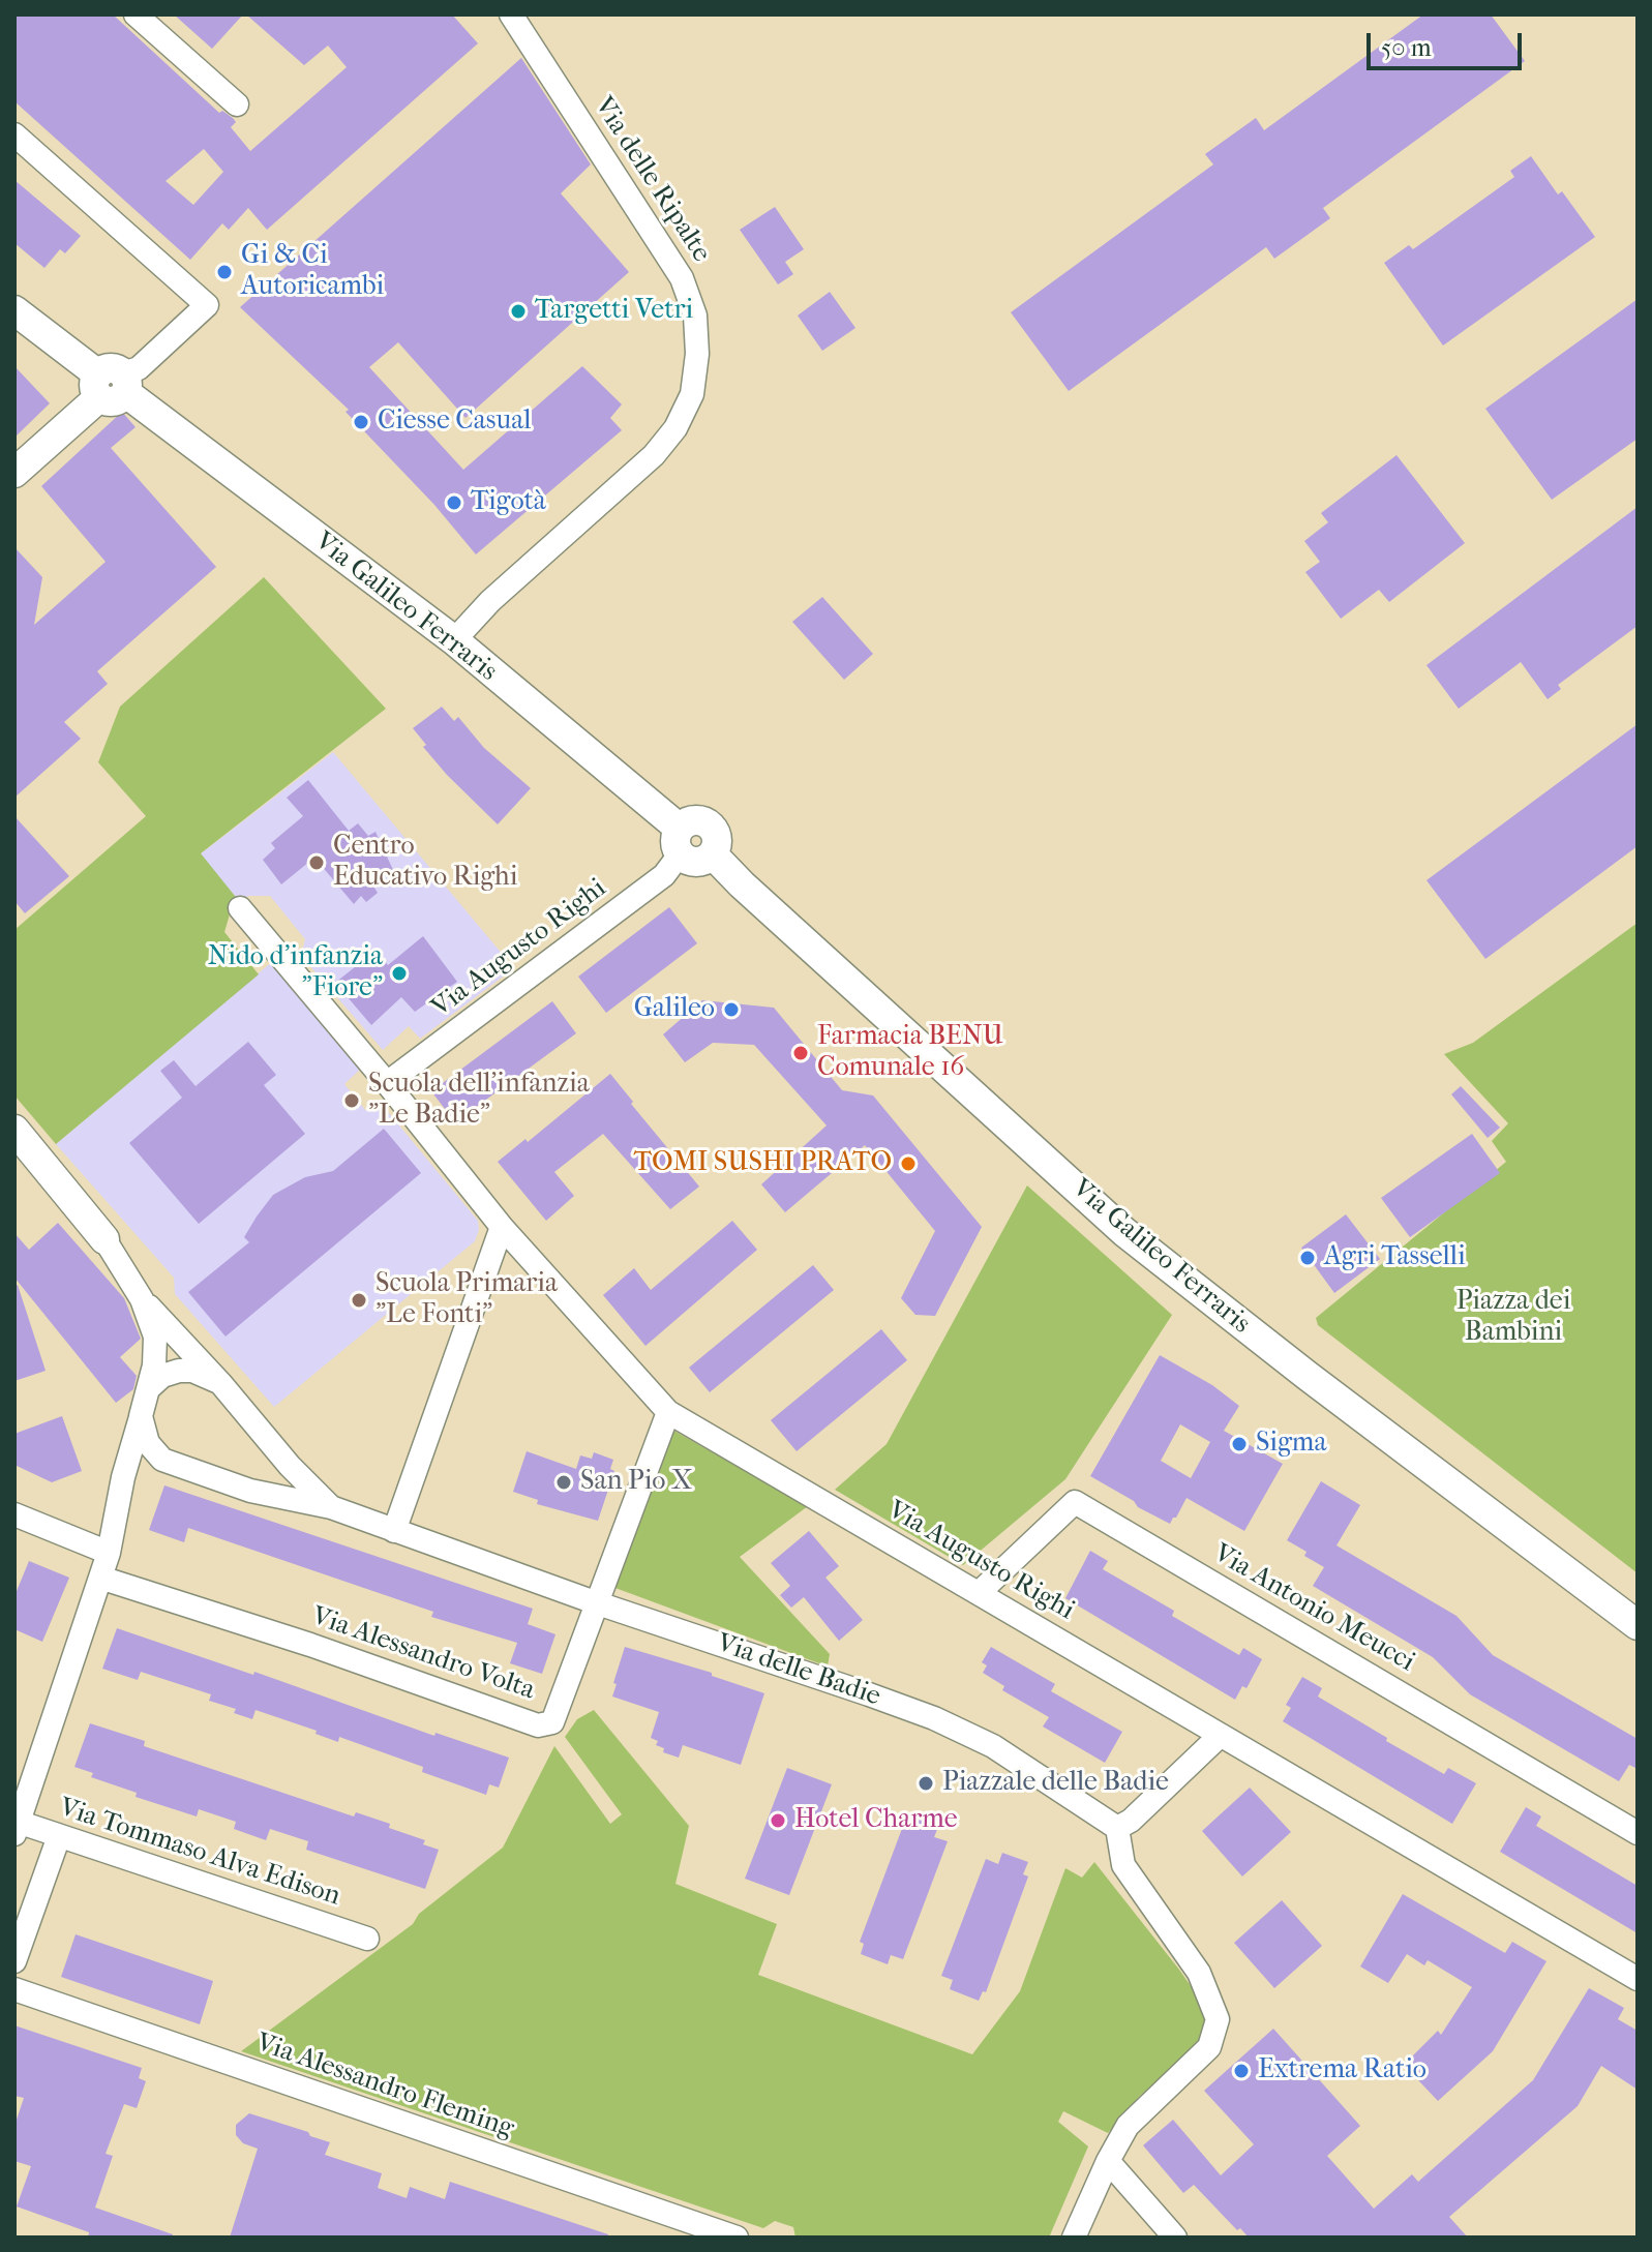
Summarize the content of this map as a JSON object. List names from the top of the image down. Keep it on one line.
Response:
{"streets":{"street":["Via delle Ripalte","Via Galileo Ferraris","Via Augusto Righi","Via Antonio Meucci","Via Alessandro Volta","Via delle Badie","Via Tommaso Alva Edison","Via Alessandro Fleming"]},"crossings":[["Via delle Ripalte","Via Galileo Ferraris"],["Via Galileo Ferraris","Via Augusto Righi"],["Via Augusto Righi","Via Antonio Meucci"],["Via Augusto Righi","Via Alessandro Volta"],["Via Alessandro Volta","Via delle Badie"],["Via delle Badie","Via Tommaso Alva Edison"]],"parks":["Piazza dei Bambini"],"places":["Gi & Ci Autoricambi","Targetti Vetri","Ciesse Casual","Tigotà","Centro Educativo Righi","Nido d'infanzia \"Fiore\"","Galileo","Farmacia BENU Comunale 16","Scuola dell'infanzia \"Le Badie\"","TOMI SUSHI PRATO","Agri Tasselli","Scuola Primaria \"Le Fonti\"","Sigma","San Pio X","Piazzale delle Badie","Hotel Charme","Extrema Ratio"],"scale_bar":"50 m"}
